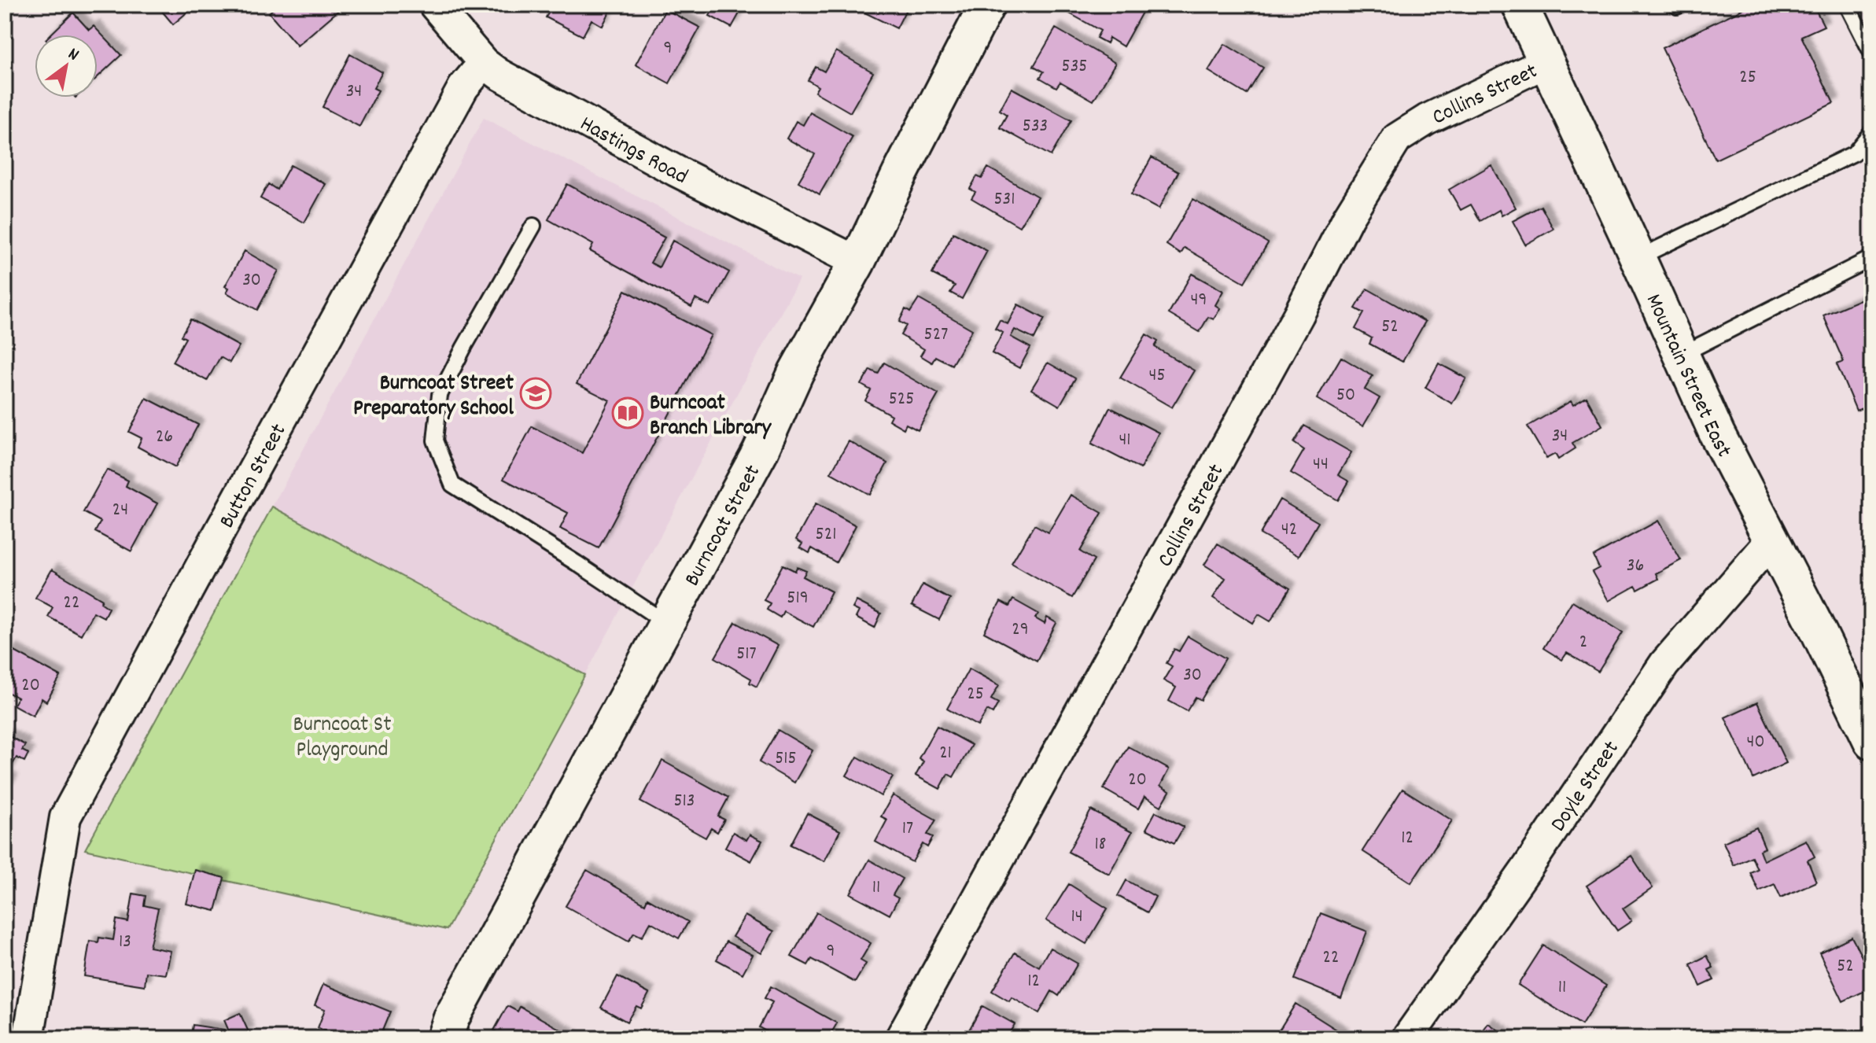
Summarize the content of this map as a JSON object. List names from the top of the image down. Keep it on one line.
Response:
{"streets":{"main road":["Mountain Street East","Burncoat Street"],"street":["Collins Street","Hastings Road","Button Street","Doyle Street"]},"crossings":[["Collins Street","Mountain Street East"],["Hastings Road","Button Street"],["Hastings Road","Burncoat Street"],["Mountain Street East","Doyle Street"]],"parks":["Burncoat St Playground"],"places":{"school or university":["Burncoat Street Preparatory School"],"library":["Burncoat Branch Library"]},"house_numbers":["9","535","25","34","533","531","30","49","52","527","45","50","525","34","26","41","44","24","42","521","36","519","22","29","2","517","30","20","25","40","21","515","20","513","17","12","18","11","14","13","9","22","52","12","11"],"north":"top right"}
